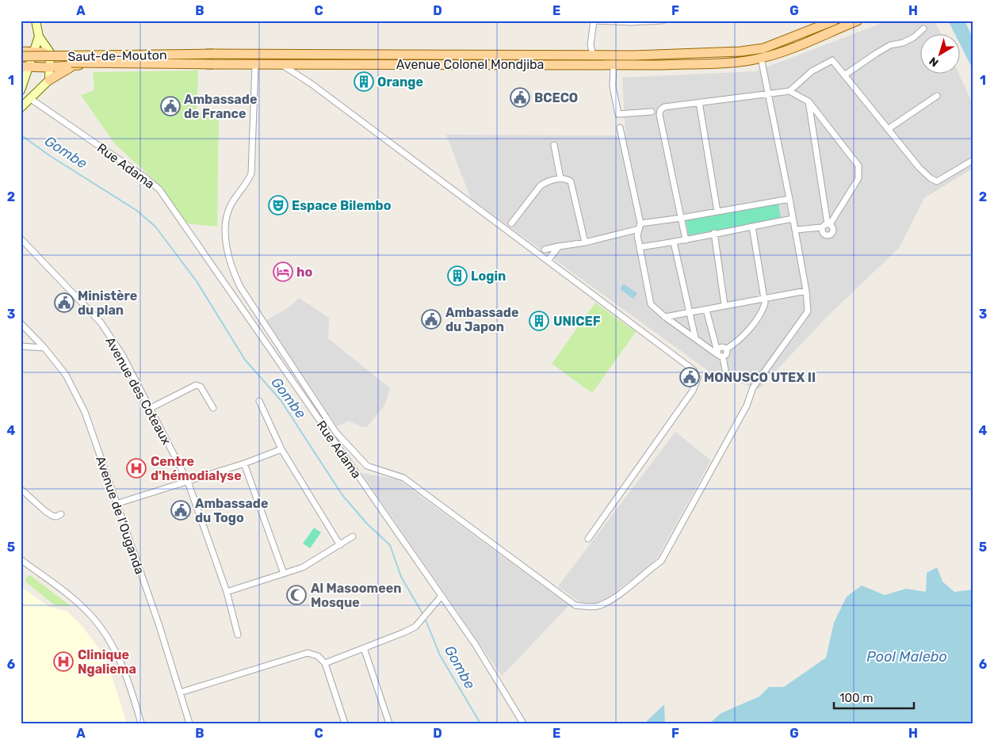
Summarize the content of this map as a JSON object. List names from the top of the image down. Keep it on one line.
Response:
{"streets":{"main road":["Saut-de-Mouton","Avenue Colonel Mondjiba"],"street":["Rue Adama","Avenue des Coteaux","Avenue de l’Ouganda"]},"crossings":[["Saut-de-Mouton","Avenue Colonel Mondjiba"]],"water":["Gombe","Pool Malebo"],"places":{"building":["Orange","Login","UNICEF"],"public building":["BCECO","Ambassade de France","Ministère du plan","Ambassade du Japon","MONUSCO UTEX II","Ambassade du Togo"],"theatre":["Espace Bilembo"],"hotel":["ho"],"hospital":["Centre d'hémodialyse","Clinique Ngaliema"],"mosque":["Al Masoomeen Mosque"]},"scale_bar":"100 m","north":"bottom left","grid":{"columns":["A","B","C","D","E","F","G","H"],"rows":["1","2","3","4","5","6"]}}
